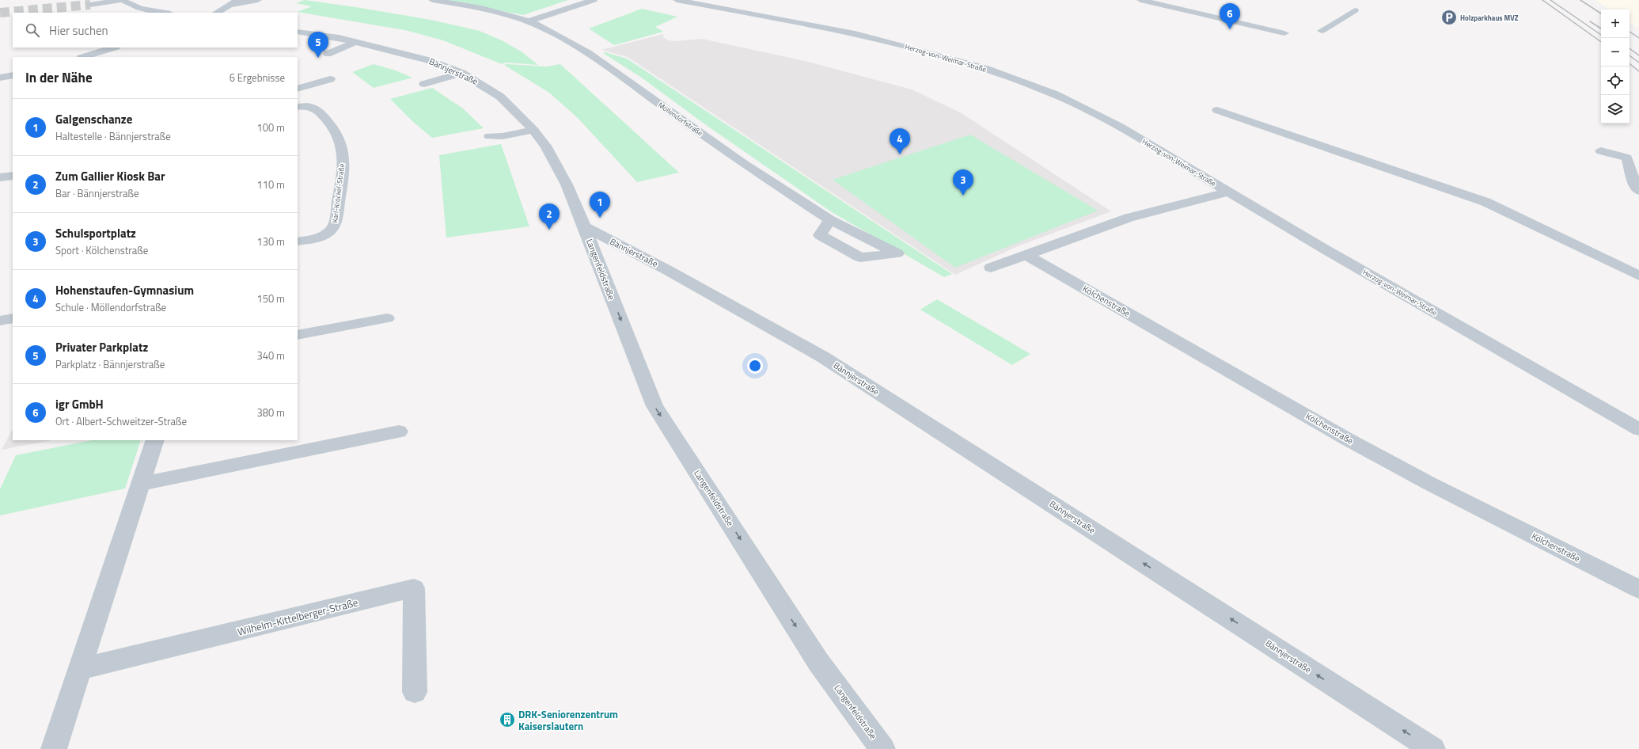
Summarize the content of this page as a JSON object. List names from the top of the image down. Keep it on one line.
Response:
{"streets":{"street":["Herzog-von-Weimar-Straße","Bännjerstraße","Möllendorfstraße","Karl-Kröckel-Straße","Langenfeldstraße","Kölchenstraße","Wilhelm-Kittelberger-Straße"]},"crossings":[["Bännjerstraße","Langenfeldstraße"]],"one_way":["Bännjerstraße","Langenfeldstraße"],"places":{"parking":["Holzparkhaus MVZ"],"building":["DRK-Seniorenzentrum Kaiserslautern"]},"page":{"pins":["6","5","4","3","1","2"],"map_buttons":["+","−"],"search":"Hier suchen","heading":["In der Nähe","6 Ergebnisse"],"list":[{"mark":"1","name":"Galgenschanze","note":"Haltestelle · Bännjerstraße","value":"100 m"},{"mark":"2","name":"Zum Gallier Kiosk Bar","note":"Bar · Bännjerstraße","value":"110 m"},{"mark":"3","name":"Schulsportplatz","note":"Sport · Kölchenstraße","value":"130 m"},{"mark":"4","name":"Hohenstaufen-Gymnasium","note":"Schule · Möllendorfstraße","value":"150 m"},{"mark":"5","name":"Privater Parkplatz","note":"Parkplatz · Bännjerstraße","value":"340 m"},{"mark":"6","name":"igr GmbH","note":"Ort · Albert-Schweitzer-Straße","value":"380 m"}]}}
